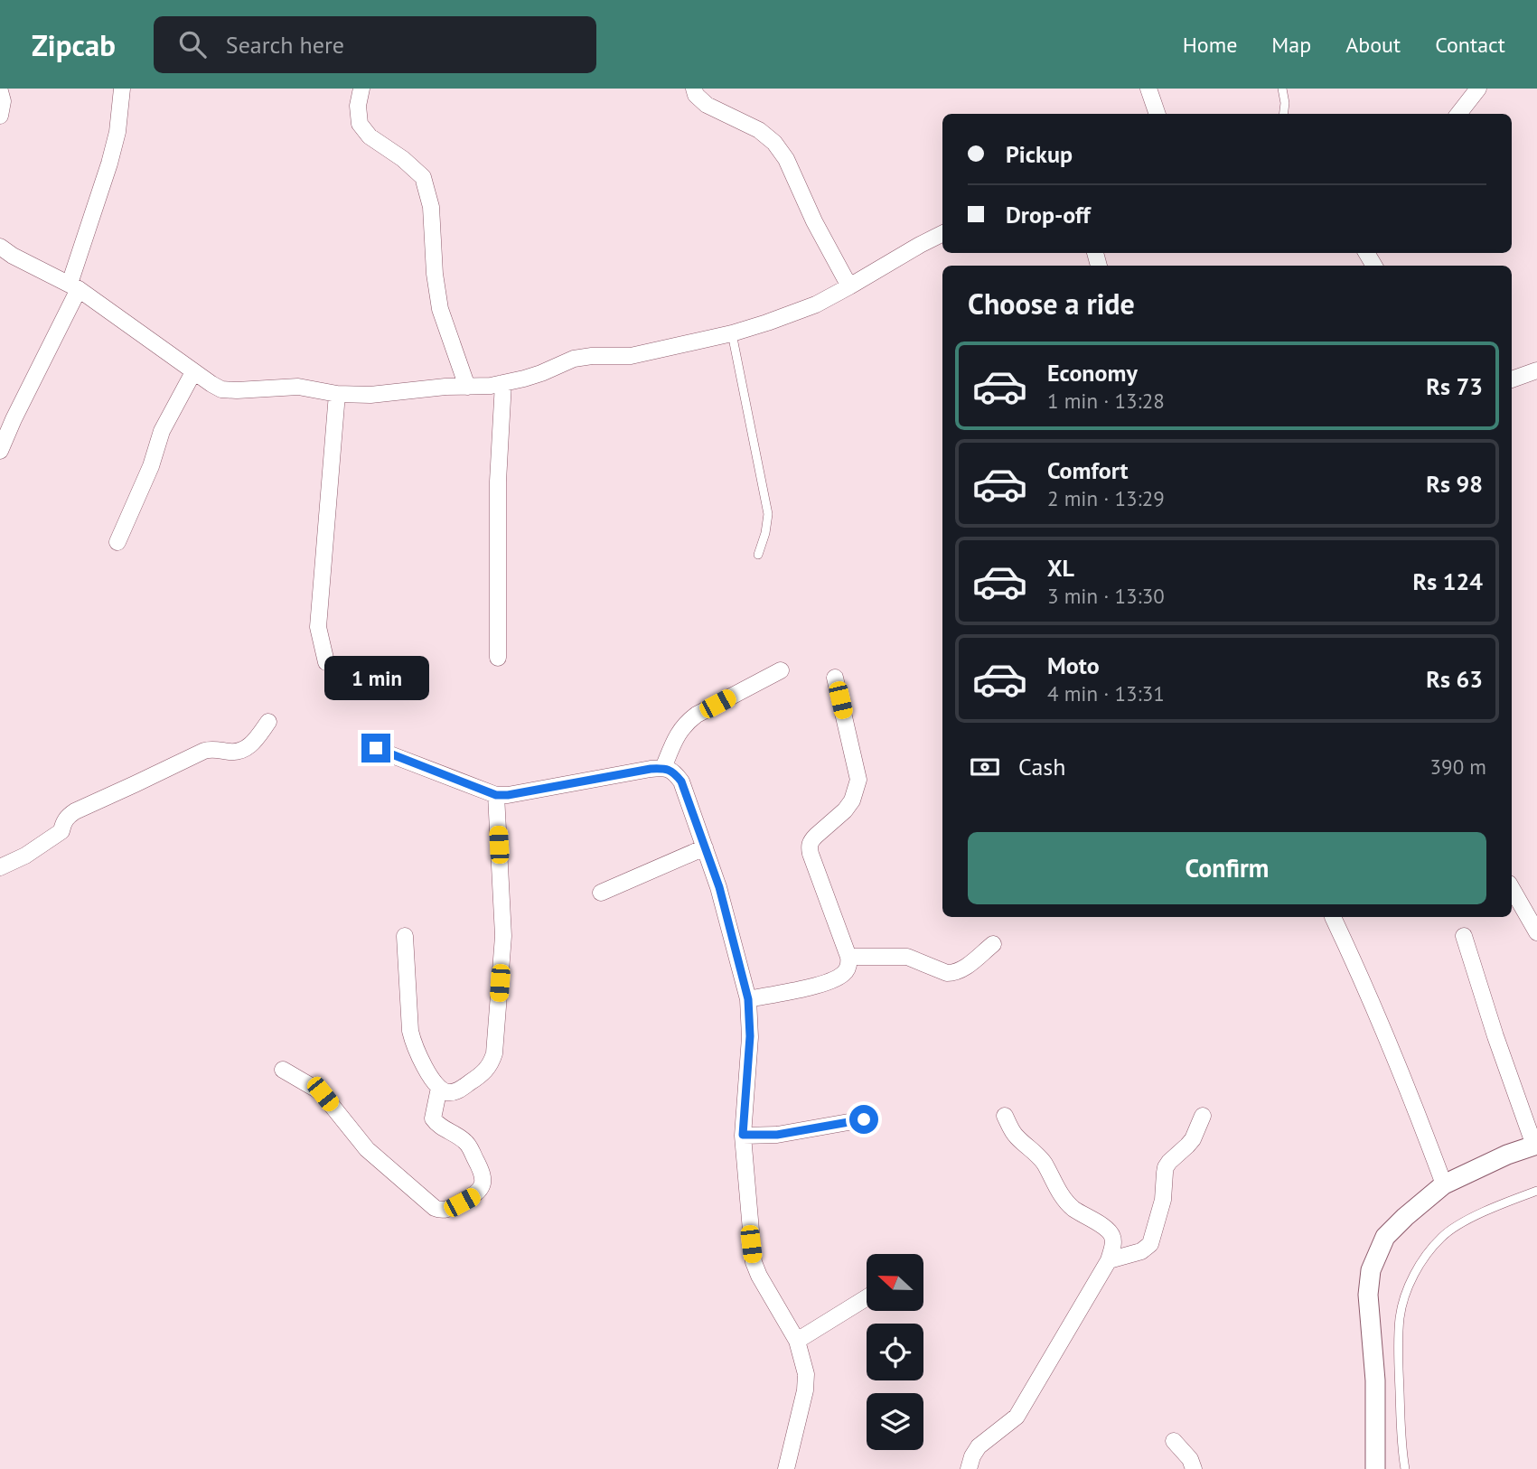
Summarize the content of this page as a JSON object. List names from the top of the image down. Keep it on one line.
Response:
{"north":"left","page":{"header":"Zipcab","search":"Search here","nav":["Home","Map","About","Contact"],"banner":["Pickup","Drop-off"],"heading":"Choose a ride","list":[{"name":"Economy","note":"1 min · 13:28","value":"Rs 73"},{"name":"Comfort","note":"2 min · 13:29","value":"Rs 98"},{"name":"XL","note":"3 min · 13:30","value":"Rs 124"},{"name":"Moto","note":"4 min · 13:31","value":"Rs 63"}],"bubble":"1 min","pay":["Cash","390 m"],"buttons":"Confirm"}}
